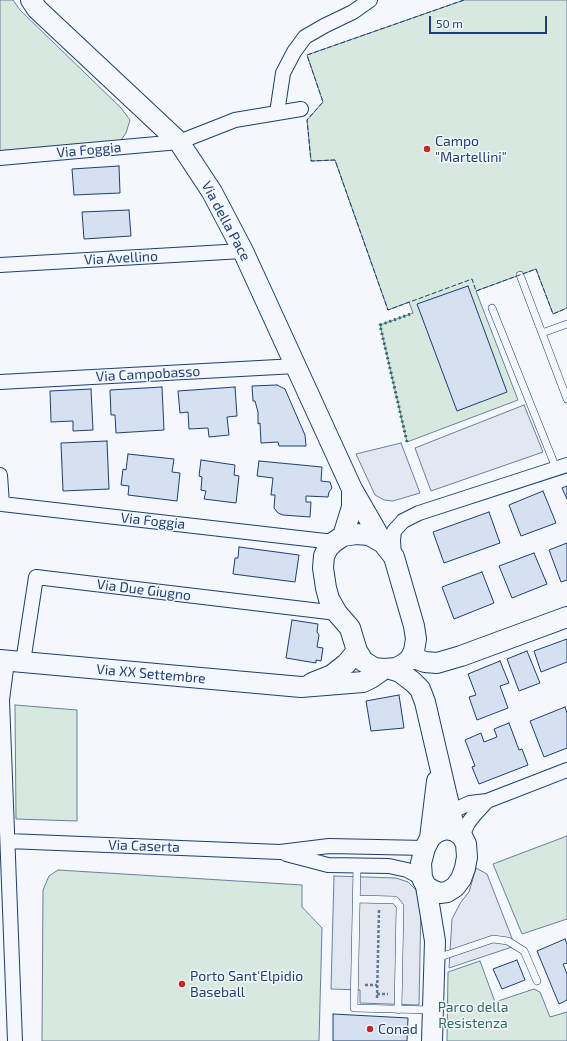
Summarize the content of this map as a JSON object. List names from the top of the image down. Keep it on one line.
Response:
{"streets":{"street":["Via Foggia","Via della Pace","Via Avellino","Via Campobasso","Via Due Giugno","Via XX Settembre","Via Caserta"]},"crossings":[["Via Foggia","Via della Pace"],["Via della Pace","Via Avellino"],["Via della Pace","Via Campobasso"],["Via della Pace","Via Due Giugno"],["Via della Pace","Via XX Settembre"],["Via Due Giugno","Via XX Settembre"]],"parks":["Parco della Resistenza"],"places":["Campo \"Martellini\"","Porto Sant'Elpidio Baseball","Conad"],"scale_bar":"50 m"}
